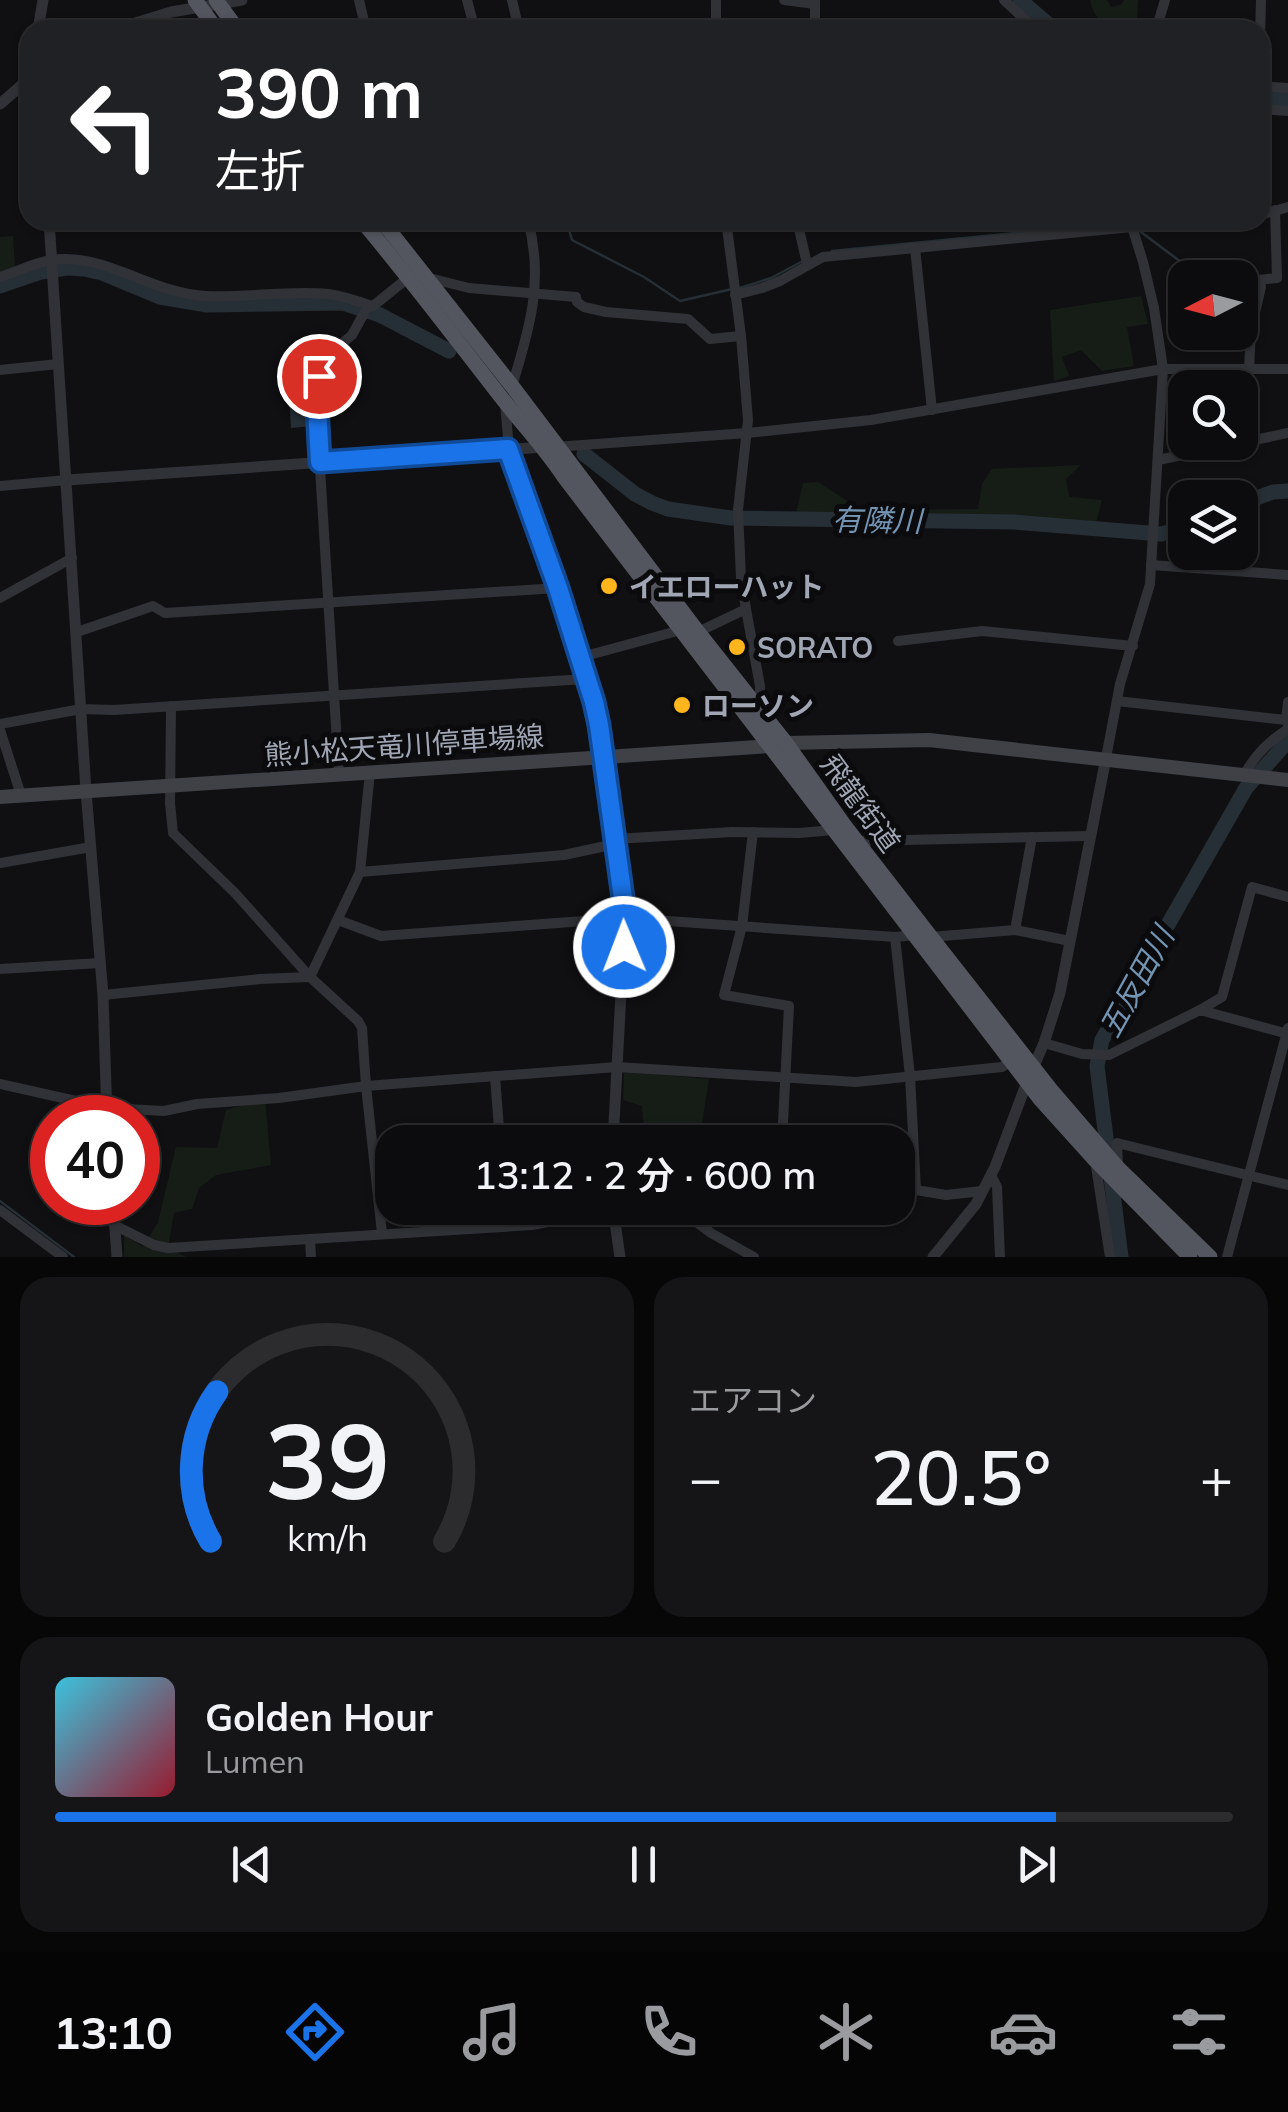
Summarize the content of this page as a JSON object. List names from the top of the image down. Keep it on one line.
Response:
{"streets":{"highway":["飛龍街道"],"main road":["熊小松天竜川停車場線"]},"crossings":[["熊小松天竜川停車場線","飛龍街道"]],"water":["有隣川","五反田川"],"places":["イエローハット","SORATO","ローソン"],"north":"left","page":{"turn":["390 m","左折"],"limit":"40","trip":"13:12 · 2 分 · 600 m","tile":"エアコン","heat":["−","20.5°","+"],"song":["Golden Hour","Lumen"],"tabs":"13:10","gauge":["39","km/h"]}}
